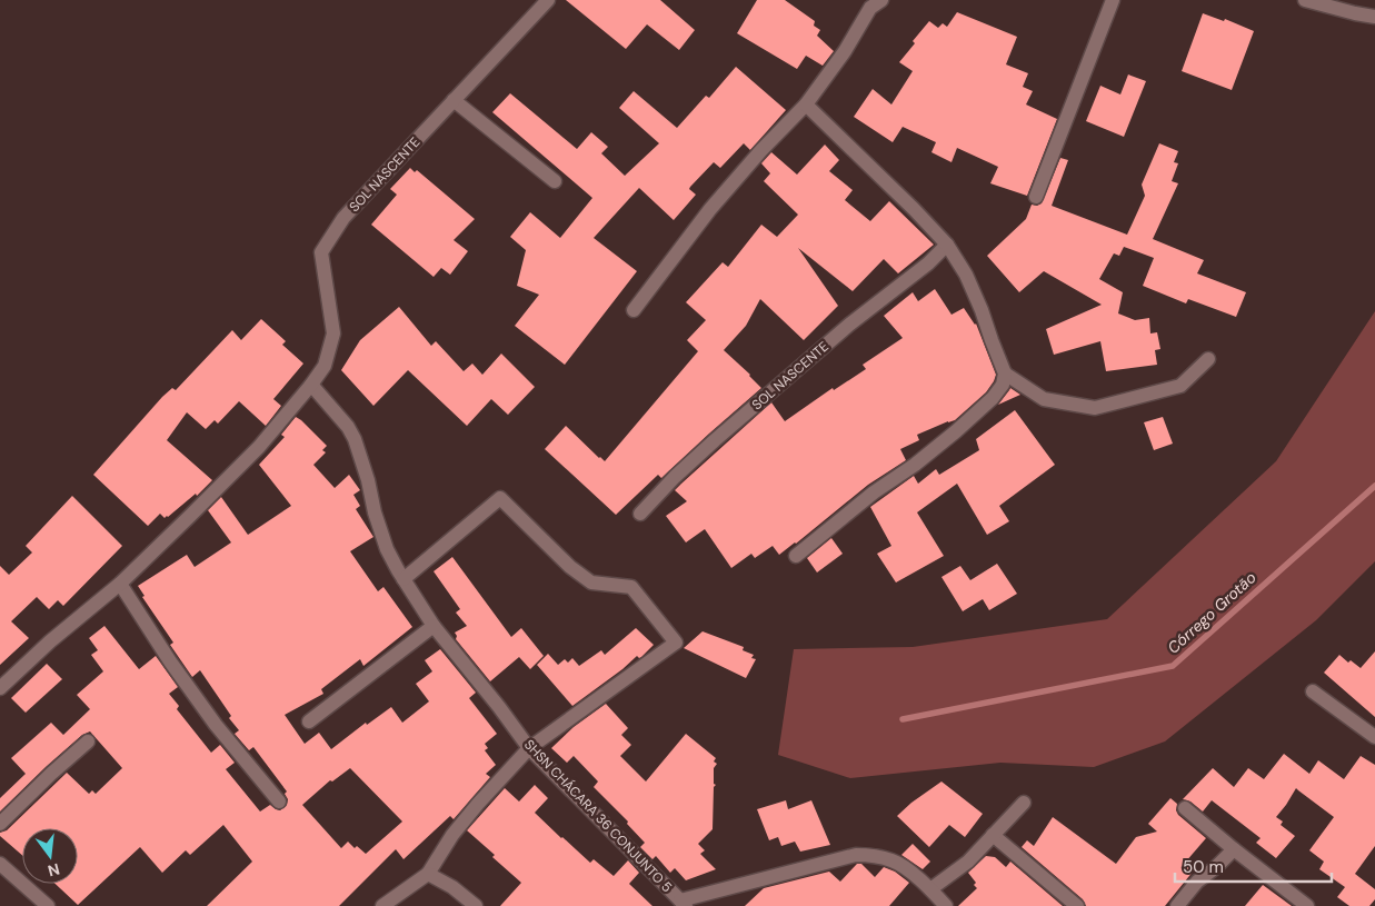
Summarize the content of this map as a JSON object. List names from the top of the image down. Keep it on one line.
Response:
{"streets":{"street":["SOL NASCENTE","SHSN CHÁCARA 36 CONJUNTO 5"]},"crossings":[["SOL NASCENTE","SHSN CHÁCARA 36 CONJUNTO 5"]],"water":["Córrego Grotão"],"scale_bar":"50 m","north":"bottom"}
